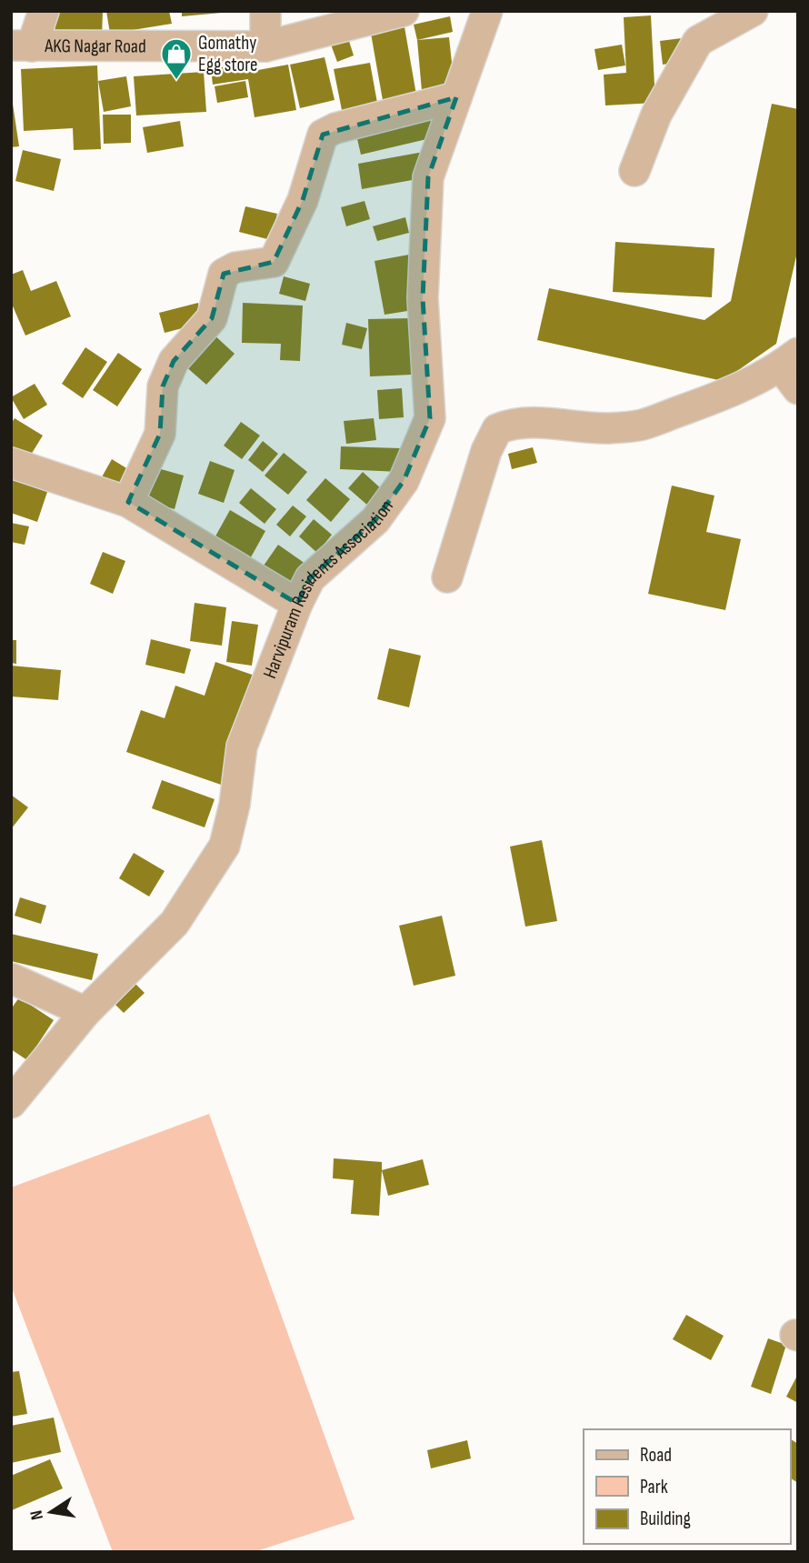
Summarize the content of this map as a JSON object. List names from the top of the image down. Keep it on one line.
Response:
{"streets":{"street":["AKG Nagar Road","Harvipuram Residents Association"]},"places":{"shop":["Gomathy Egg store"]},"legend":["Road","Park","Building"],"north":"left"}
